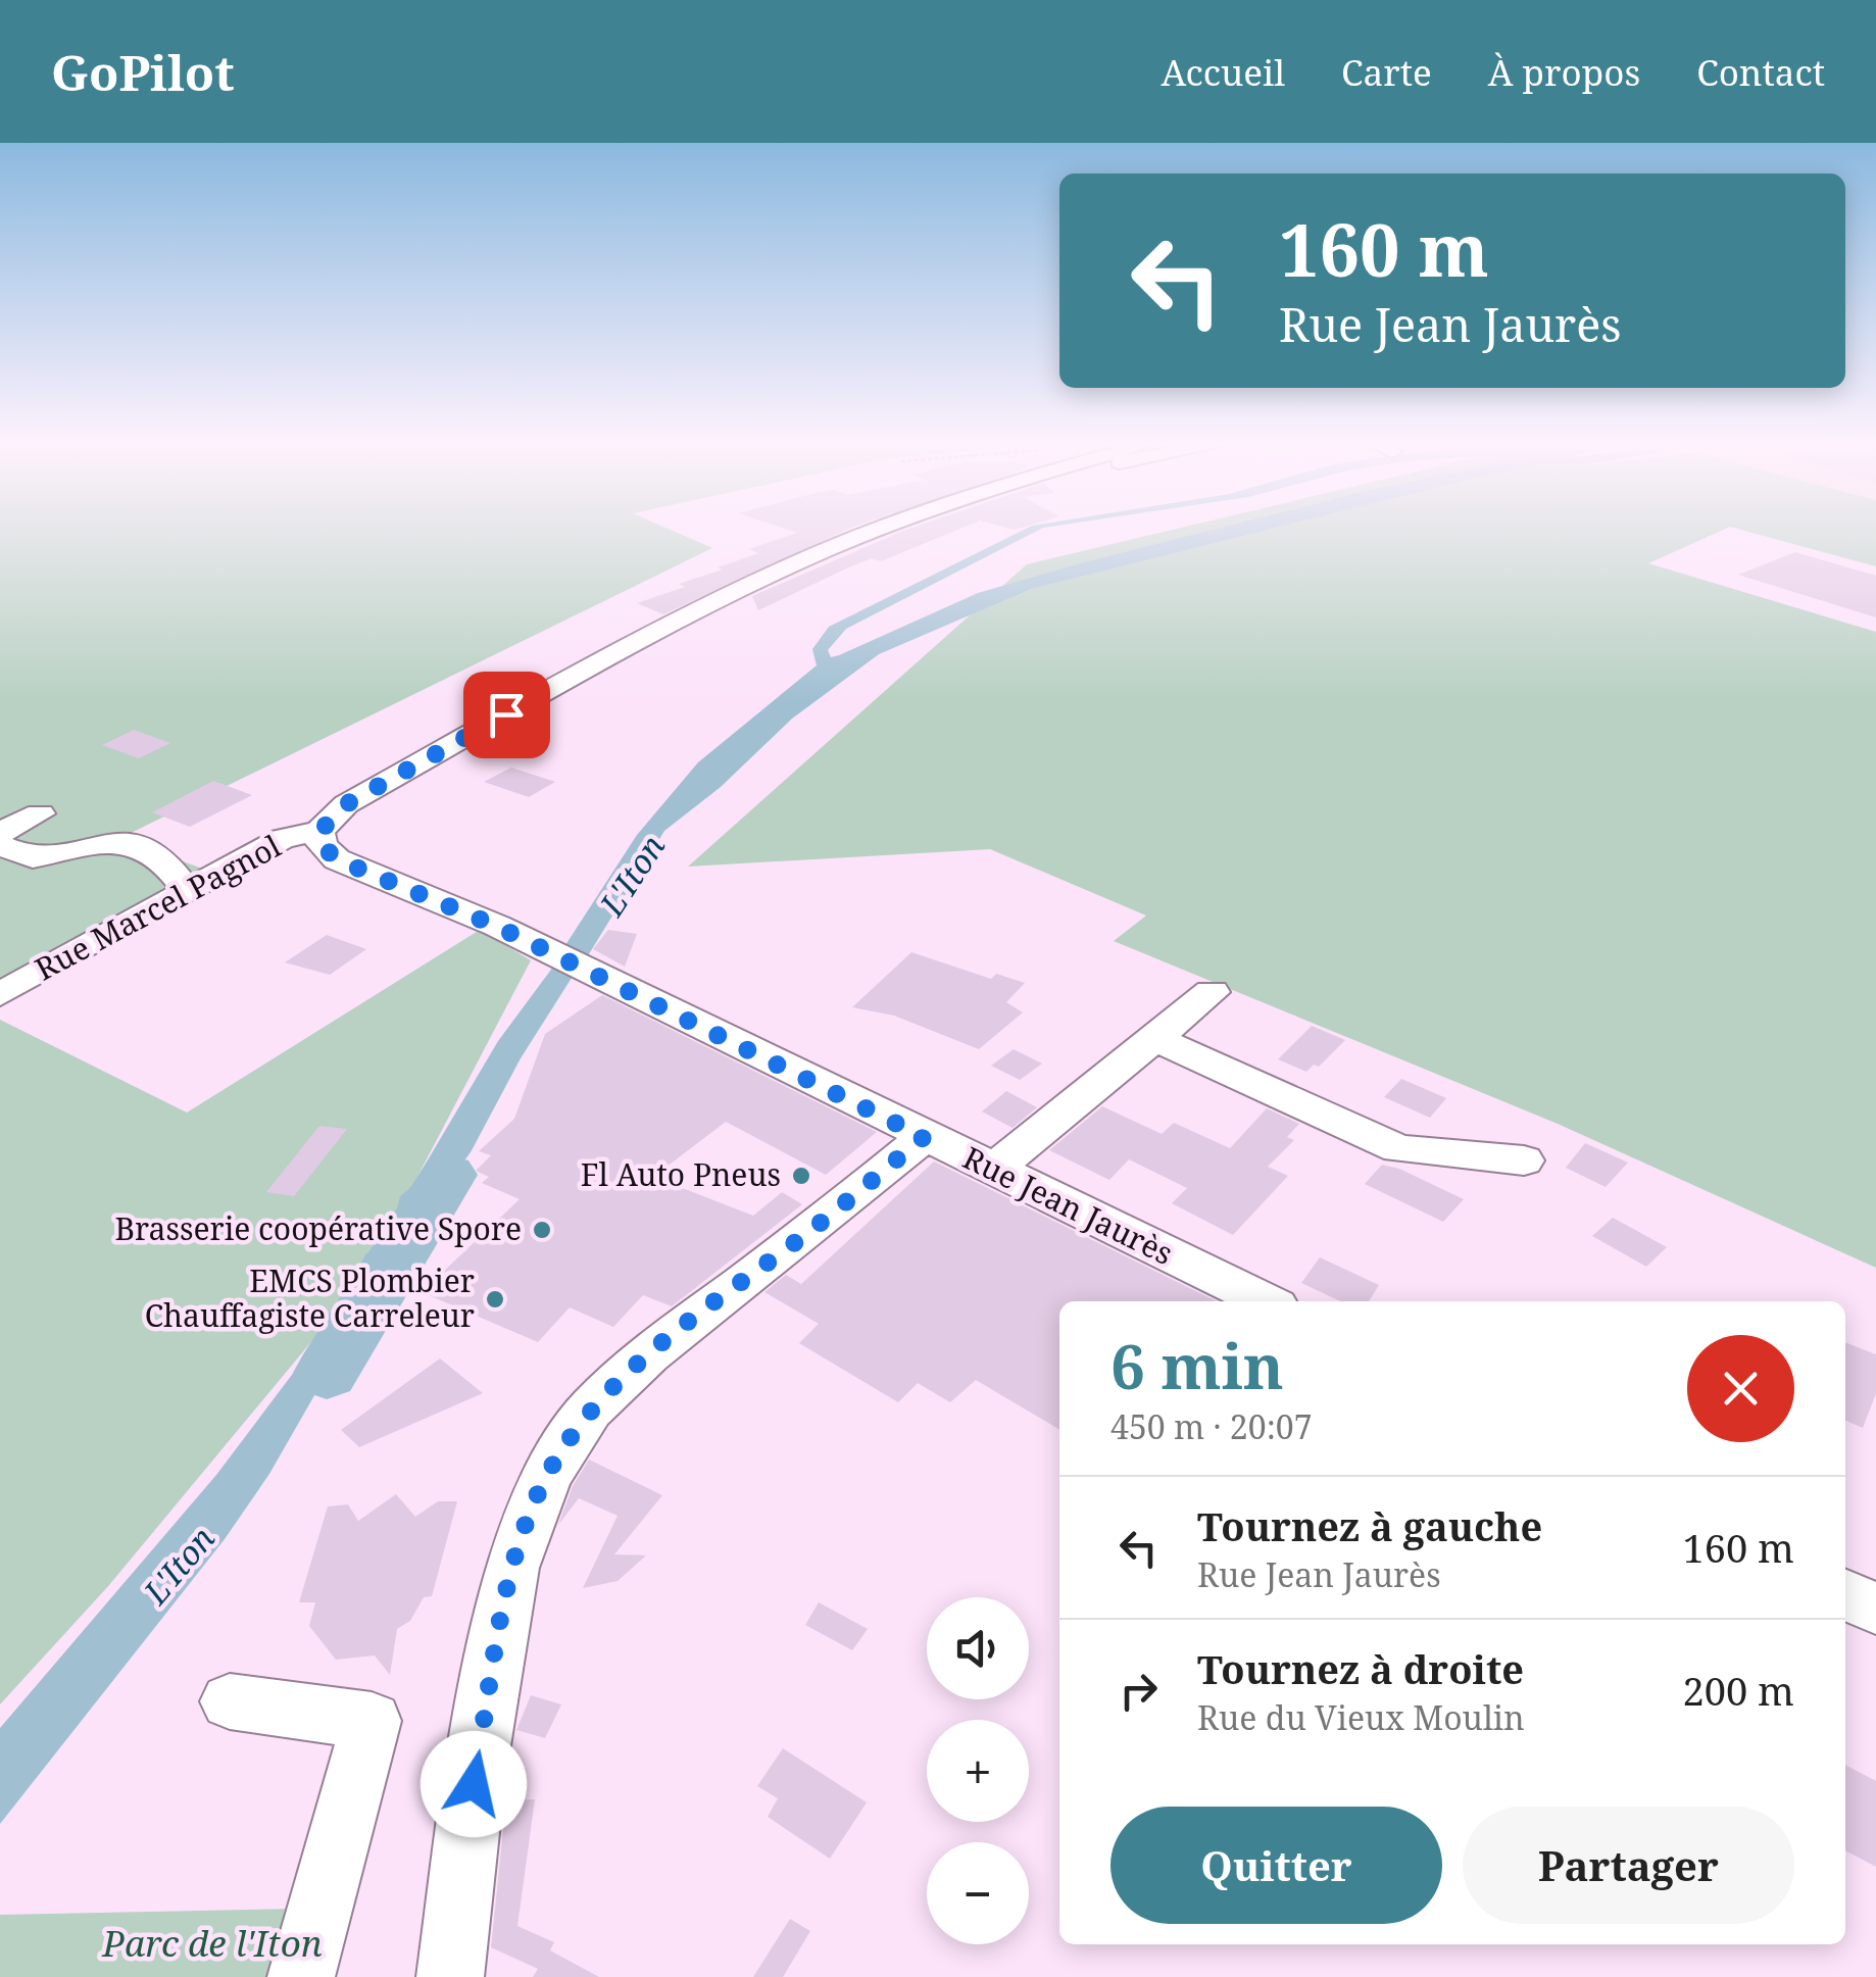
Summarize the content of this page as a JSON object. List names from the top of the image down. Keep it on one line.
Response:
{"streets":{"street":["Rue Marcel Pagnol","Rue Jean Jaurès"]},"crossings":[["Rue Marcel Pagnol","Rue Jean Jaurès"]],"water":["L'Iton"],"parks":["Parc de l'Iton"],"places":["Fl Auto Pneus","Brasserie coopérative Spore","EMCS Plombier Chauffagiste Carreleur"],"page":{"header":"GoPilot","nav":["Accueil","Carte","À propos","Contact"],"turn":["160 m","Rue Jean Jaurès"],"heading":["6 min","450 m · 20:07"],"list":[{"name":"Tournez à gauche","note":"Rue Jean Jaurès","value":"160 m"},{"name":"Tournez à droite","note":"Rue du Vieux Moulin","value":"200 m"}],"map_buttons":["+","−"],"buttons":["Quitter","Partager"]}}
